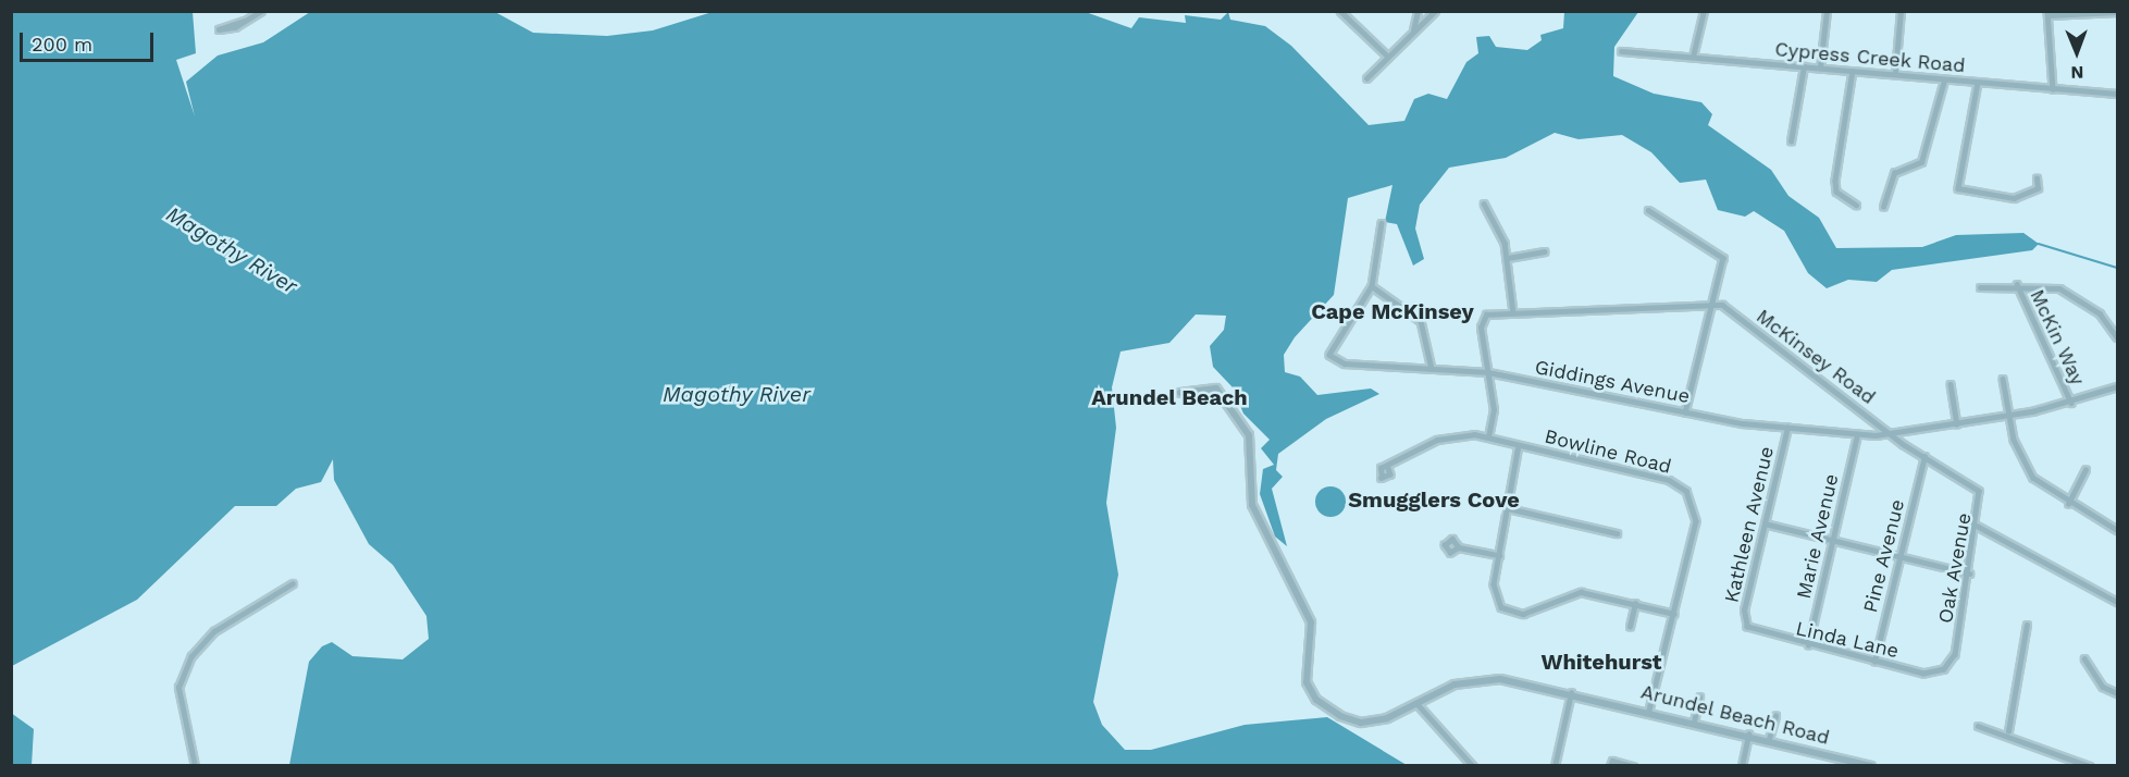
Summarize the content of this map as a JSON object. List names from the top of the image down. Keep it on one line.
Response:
{"streets":{"street":["Cypress Creek Road","McKin Way","McKinsey Road","Giddings Avenue","Bowline Road","Kathleen Avenue","Marie Avenue","Pine Avenue","Oak Avenue","Linda Lane","Arundel Beach Road"]},"crossings":[["McKinsey Road","Giddings Avenue"],["McKinsey Road","Oak Avenue"],["Giddings Avenue","Kathleen Avenue"],["Giddings Avenue","Marie Avenue"],["Giddings Avenue","Oak Avenue"],["Bowline Road","Arundel Beach Road"],["Kathleen Avenue","Linda Lane"],["Marie Avenue","Linda Lane"],["Pine Avenue","Oak Avenue"],["Pine Avenue","Linda Lane"],["Oak Avenue","Linda Lane"]],"districts":["Cape McKinsey","Arundel Beach","Smugglers Cove","Whitehurst"],"water":["Magothy River"],"scale_bar":"200 m","north":"bottom"}
